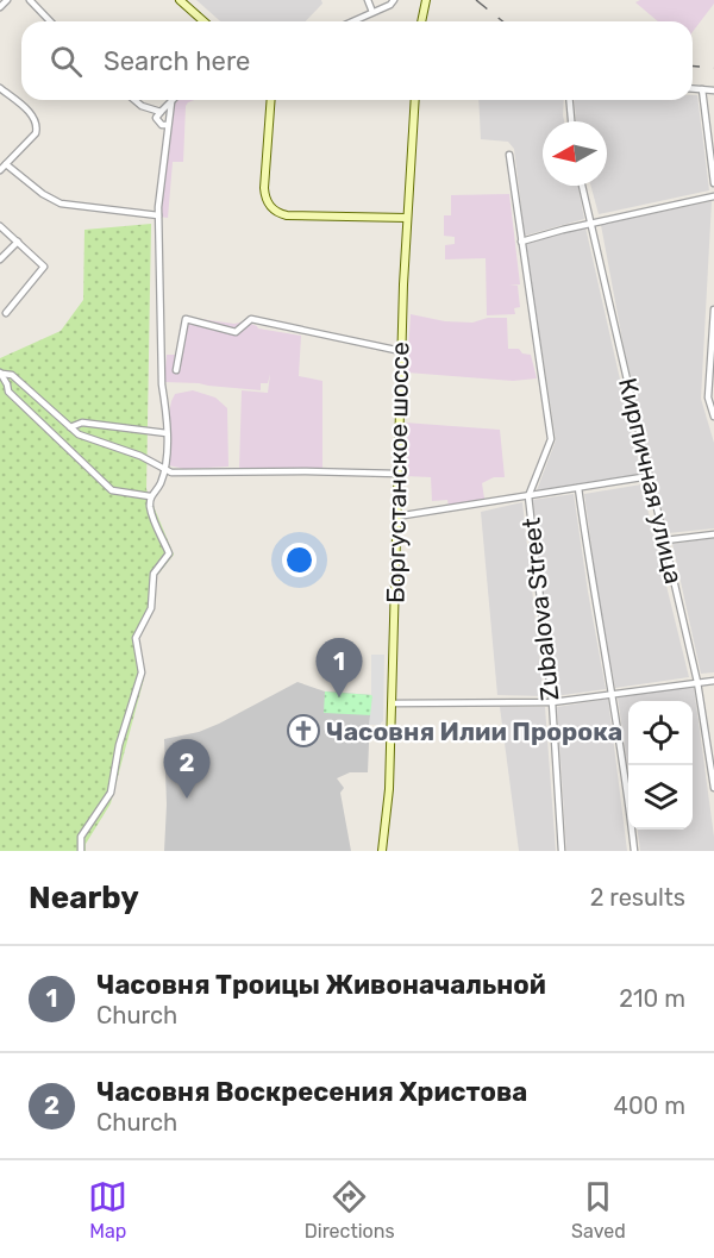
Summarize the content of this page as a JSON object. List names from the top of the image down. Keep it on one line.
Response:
{"streets":{"street":["Боргустанское шоссе","Кирпичная улица","Zubalova Street"]},"places":{"church":["Часовня Илии Пророка"]},"north":"left","page":{"search":"Search here","pins":["1","2"],"heading":["Nearby","2 results"],"list":[{"mark":"1","name":"Часовня Троицы Живоначальной","note":"Church","value":"210 m"},{"mark":"2","name":"Часовня Воскресения Христова","note":"Church","value":"400 m"}],"nav":["Map","Directions","Saved"]}}
